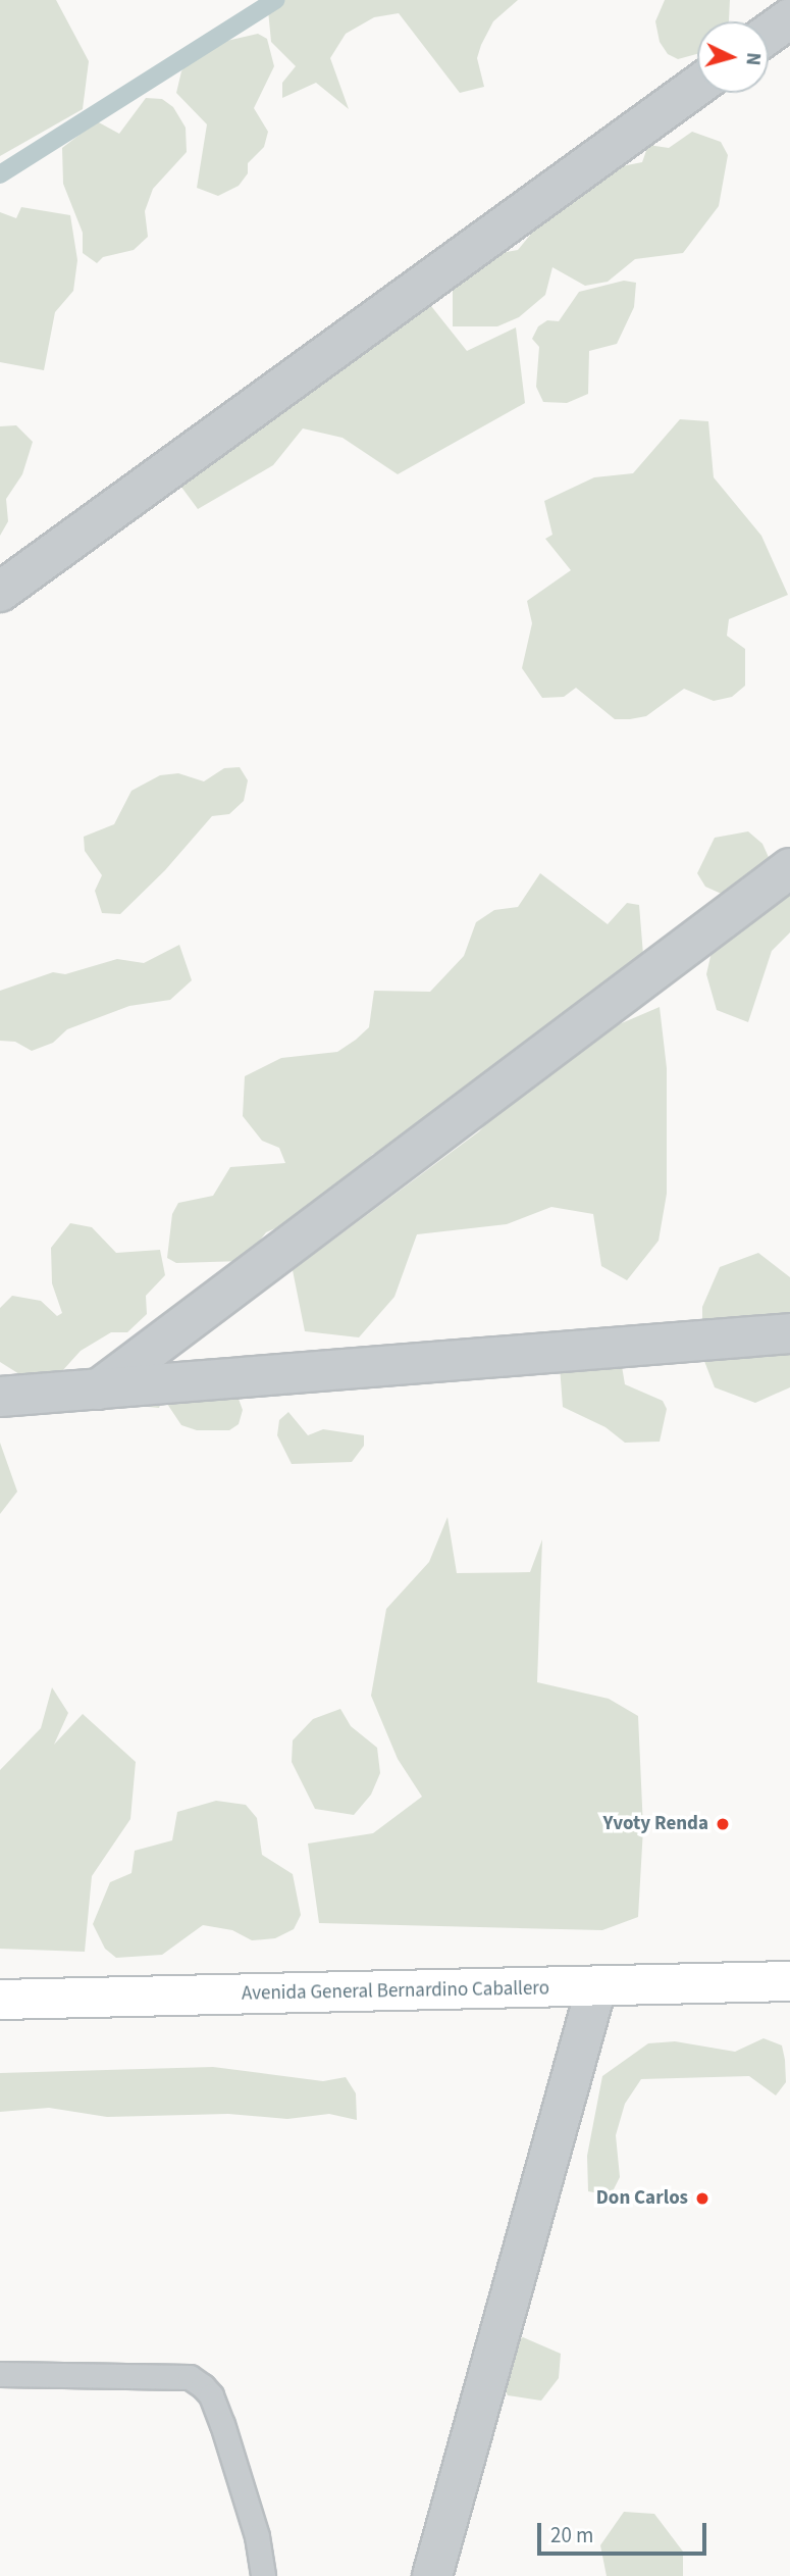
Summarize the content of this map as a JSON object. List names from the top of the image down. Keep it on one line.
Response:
{"streets":{"main road":["Avenida General Bernardino Caballero"]},"places":["Yvoty Renda","Don Carlos"],"scale_bar":"20 m","north":"right"}
